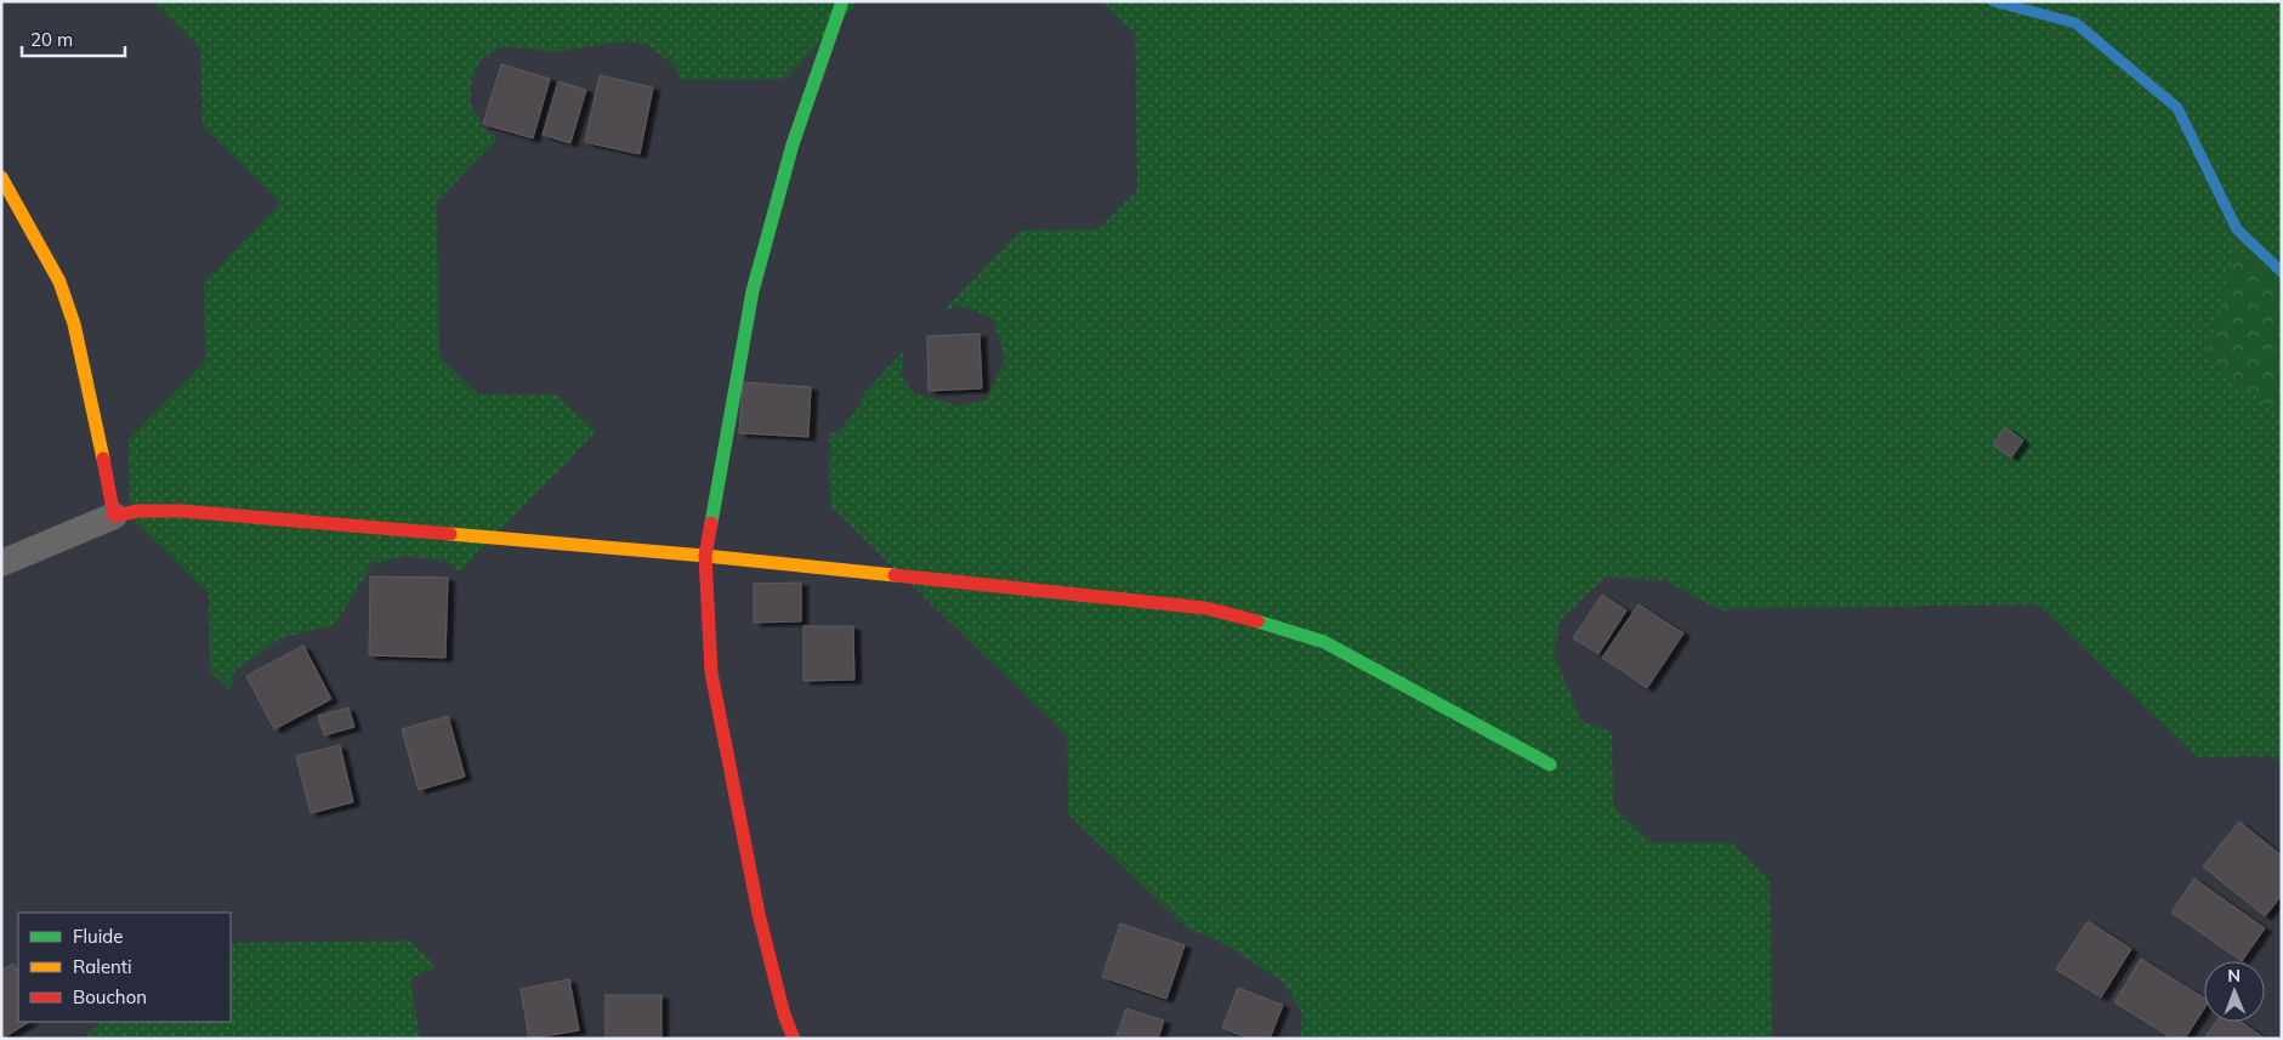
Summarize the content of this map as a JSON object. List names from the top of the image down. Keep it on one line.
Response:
{"legend":["Fluide","Ralenti","Bouchon"],"scale_bar":"20 m","north":"top"}
